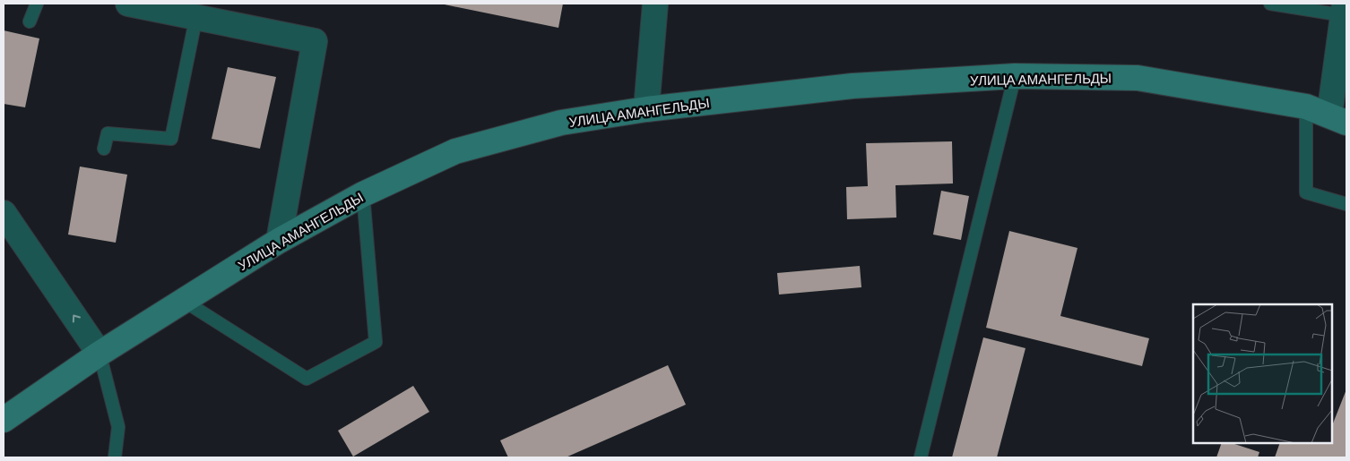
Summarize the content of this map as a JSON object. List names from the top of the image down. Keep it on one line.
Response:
{"streets":{"street":["УЛИЦА АМАНГЕЛЬДЫ"]}}
